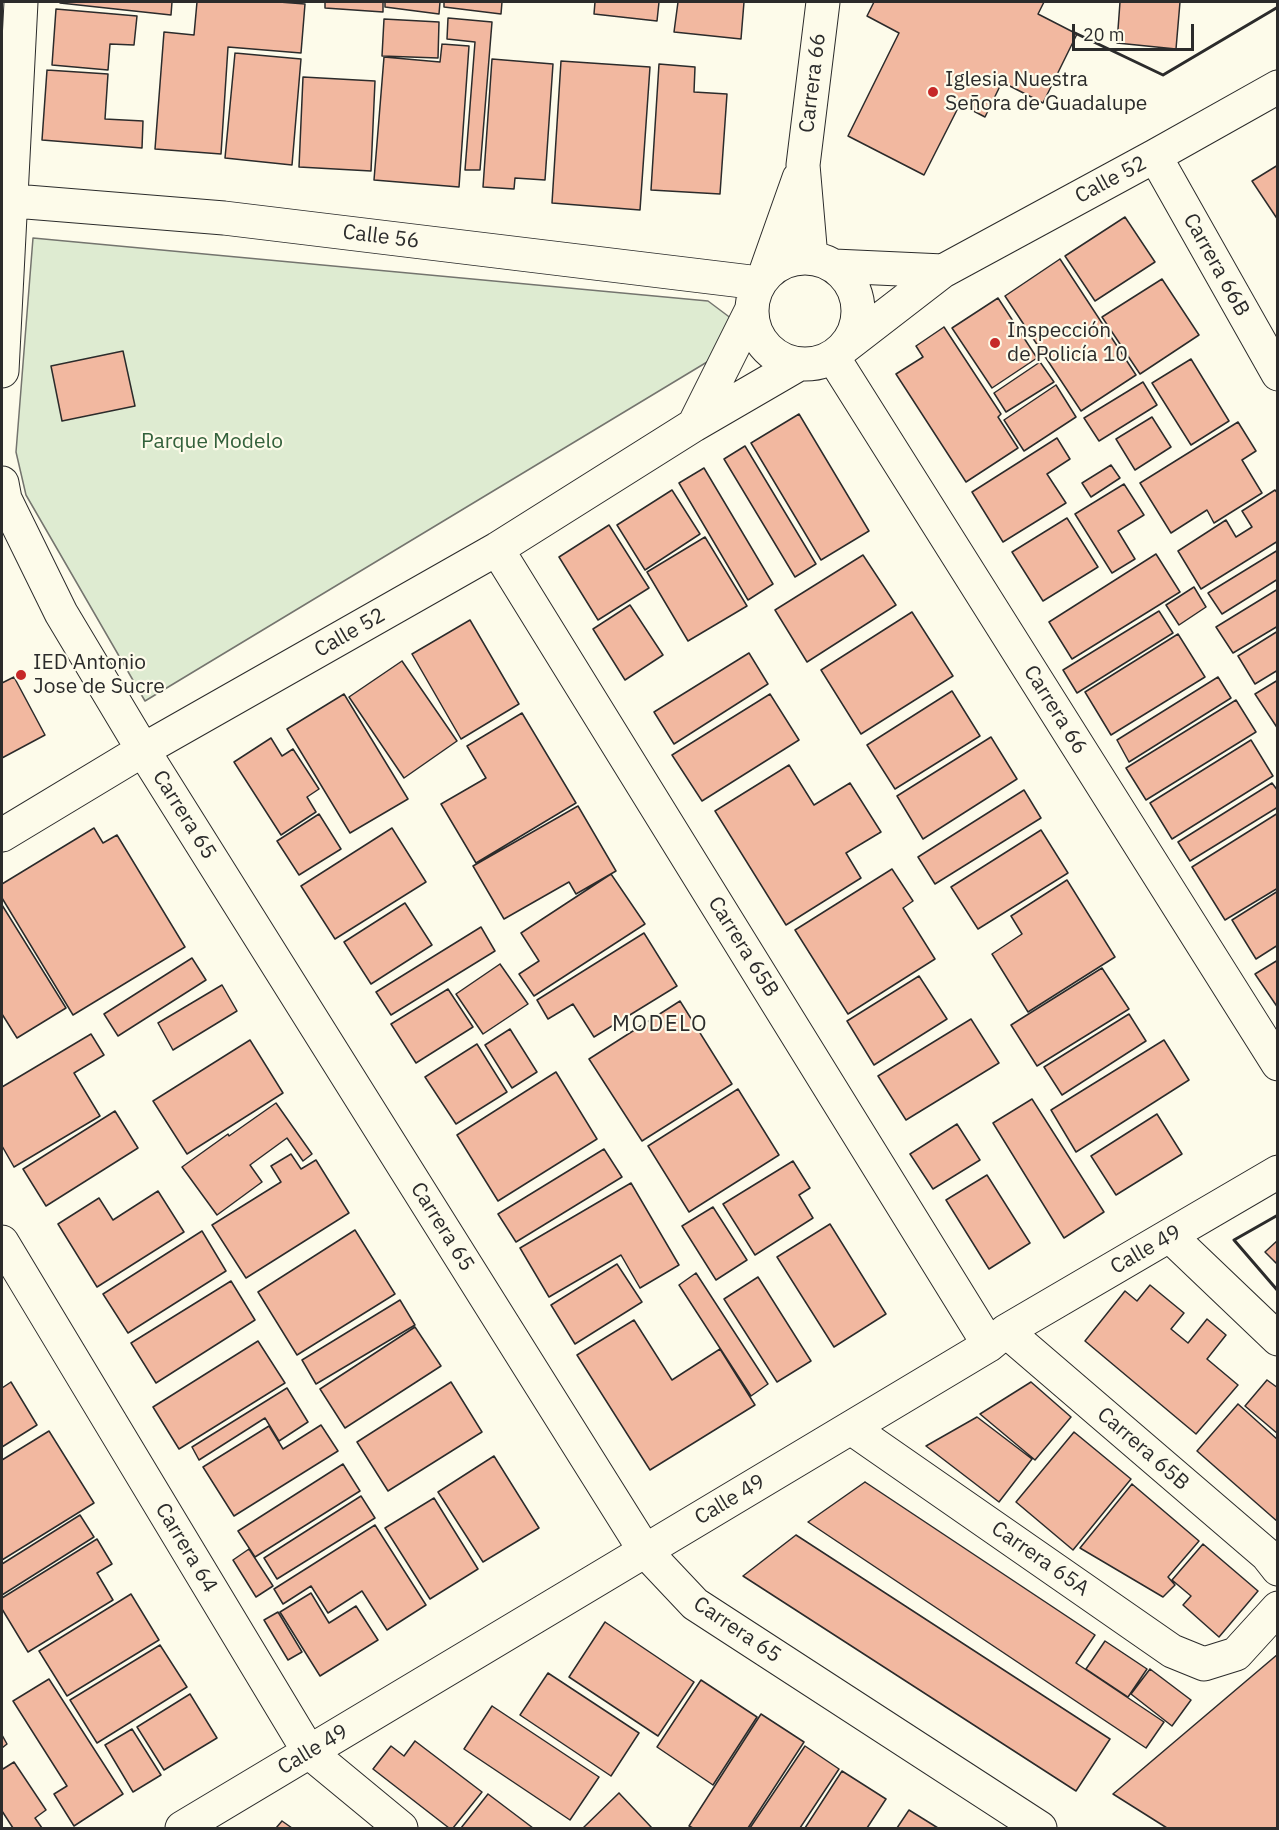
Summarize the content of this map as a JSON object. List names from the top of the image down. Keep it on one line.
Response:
{"streets":{"street":["Carrera 66","Calle 52","Calle 56","Carrera 66B","Carrera 65","Carrera 65B","Calle 49","Carrera 64","Carrera 65A"]},"crossings":[["Carrera 66","Calle 52"],["Carrera 66","Calle 56"],["Calle 52","Calle 56"],["Calle 52","Carrera 66B"],["Calle 52","Carrera 65"],["Calle 52","Carrera 65B"],["Carrera 65","Calle 49"],["Carrera 65B","Calle 49"],["Calle 49","Carrera 64"],["Calle 49","Carrera 65A"]],"districts":["MODELO"],"parks":["Parque Modelo"],"places":["Iglesia Nuestra Señora de Guadalupe","Inspección de Policía 10","IED Antonio Jose de Sucre"],"scale_bar":"20 m"}
